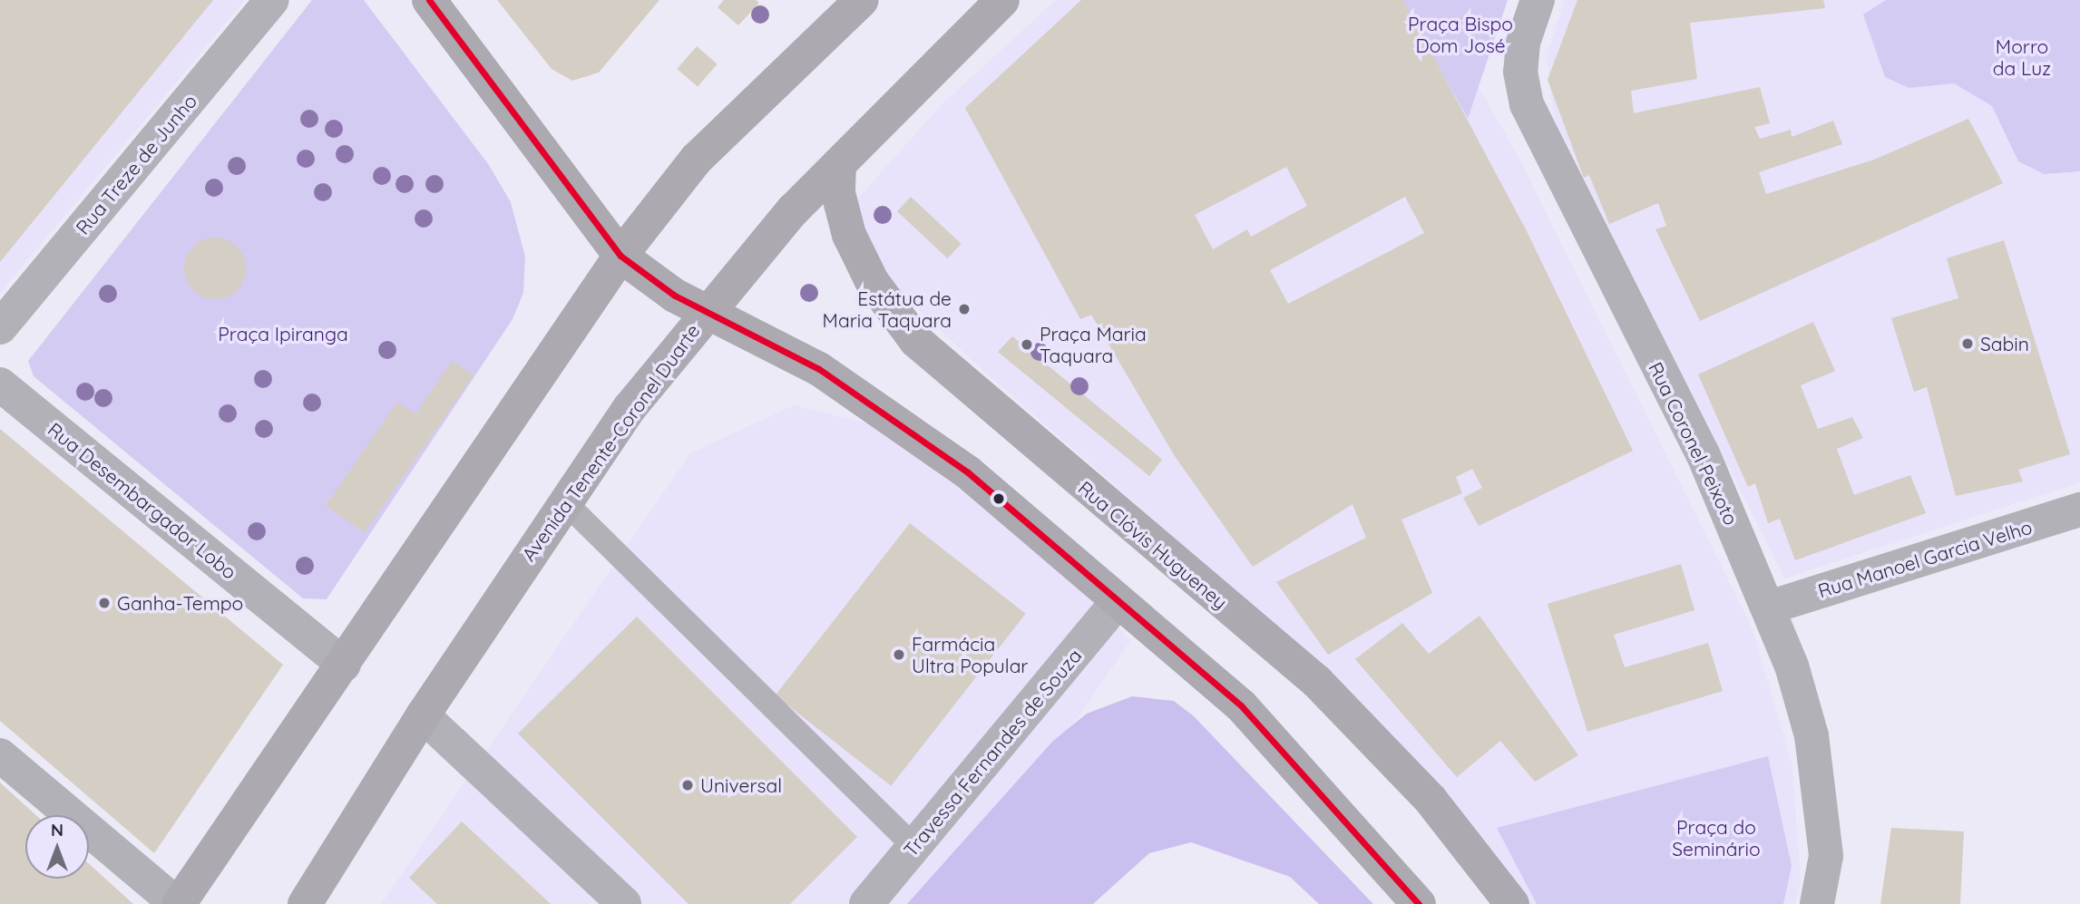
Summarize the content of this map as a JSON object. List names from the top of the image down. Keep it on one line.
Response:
{"streets":{"main road":["Avenida Tenente-Coronel Duarte","Rua Clóvis Hugueney"],"street":["Rua Treze de Junho","Rua Coronel Peixoto","Rua Desembargador Lobo","Rua Manoel Garcia Velho","Travessa Fernandes de Souza"]},"crossings":[["Avenida Tenente-Coronel Duarte","Rua Clóvis Hugueney"],["Rua Coronel Peixoto","Rua Manoel Garcia Velho"]],"parks":["Praça Bispo Dom José","Morro da Luz","Praça Ipiranga","Praça do Seminário"],"places":["Estátua de Maria Taquara","Sabin","Praça Maria Taquara","Ganha-Tempo","Farmácia Ultra Popular","Universal"],"north":"top"}
